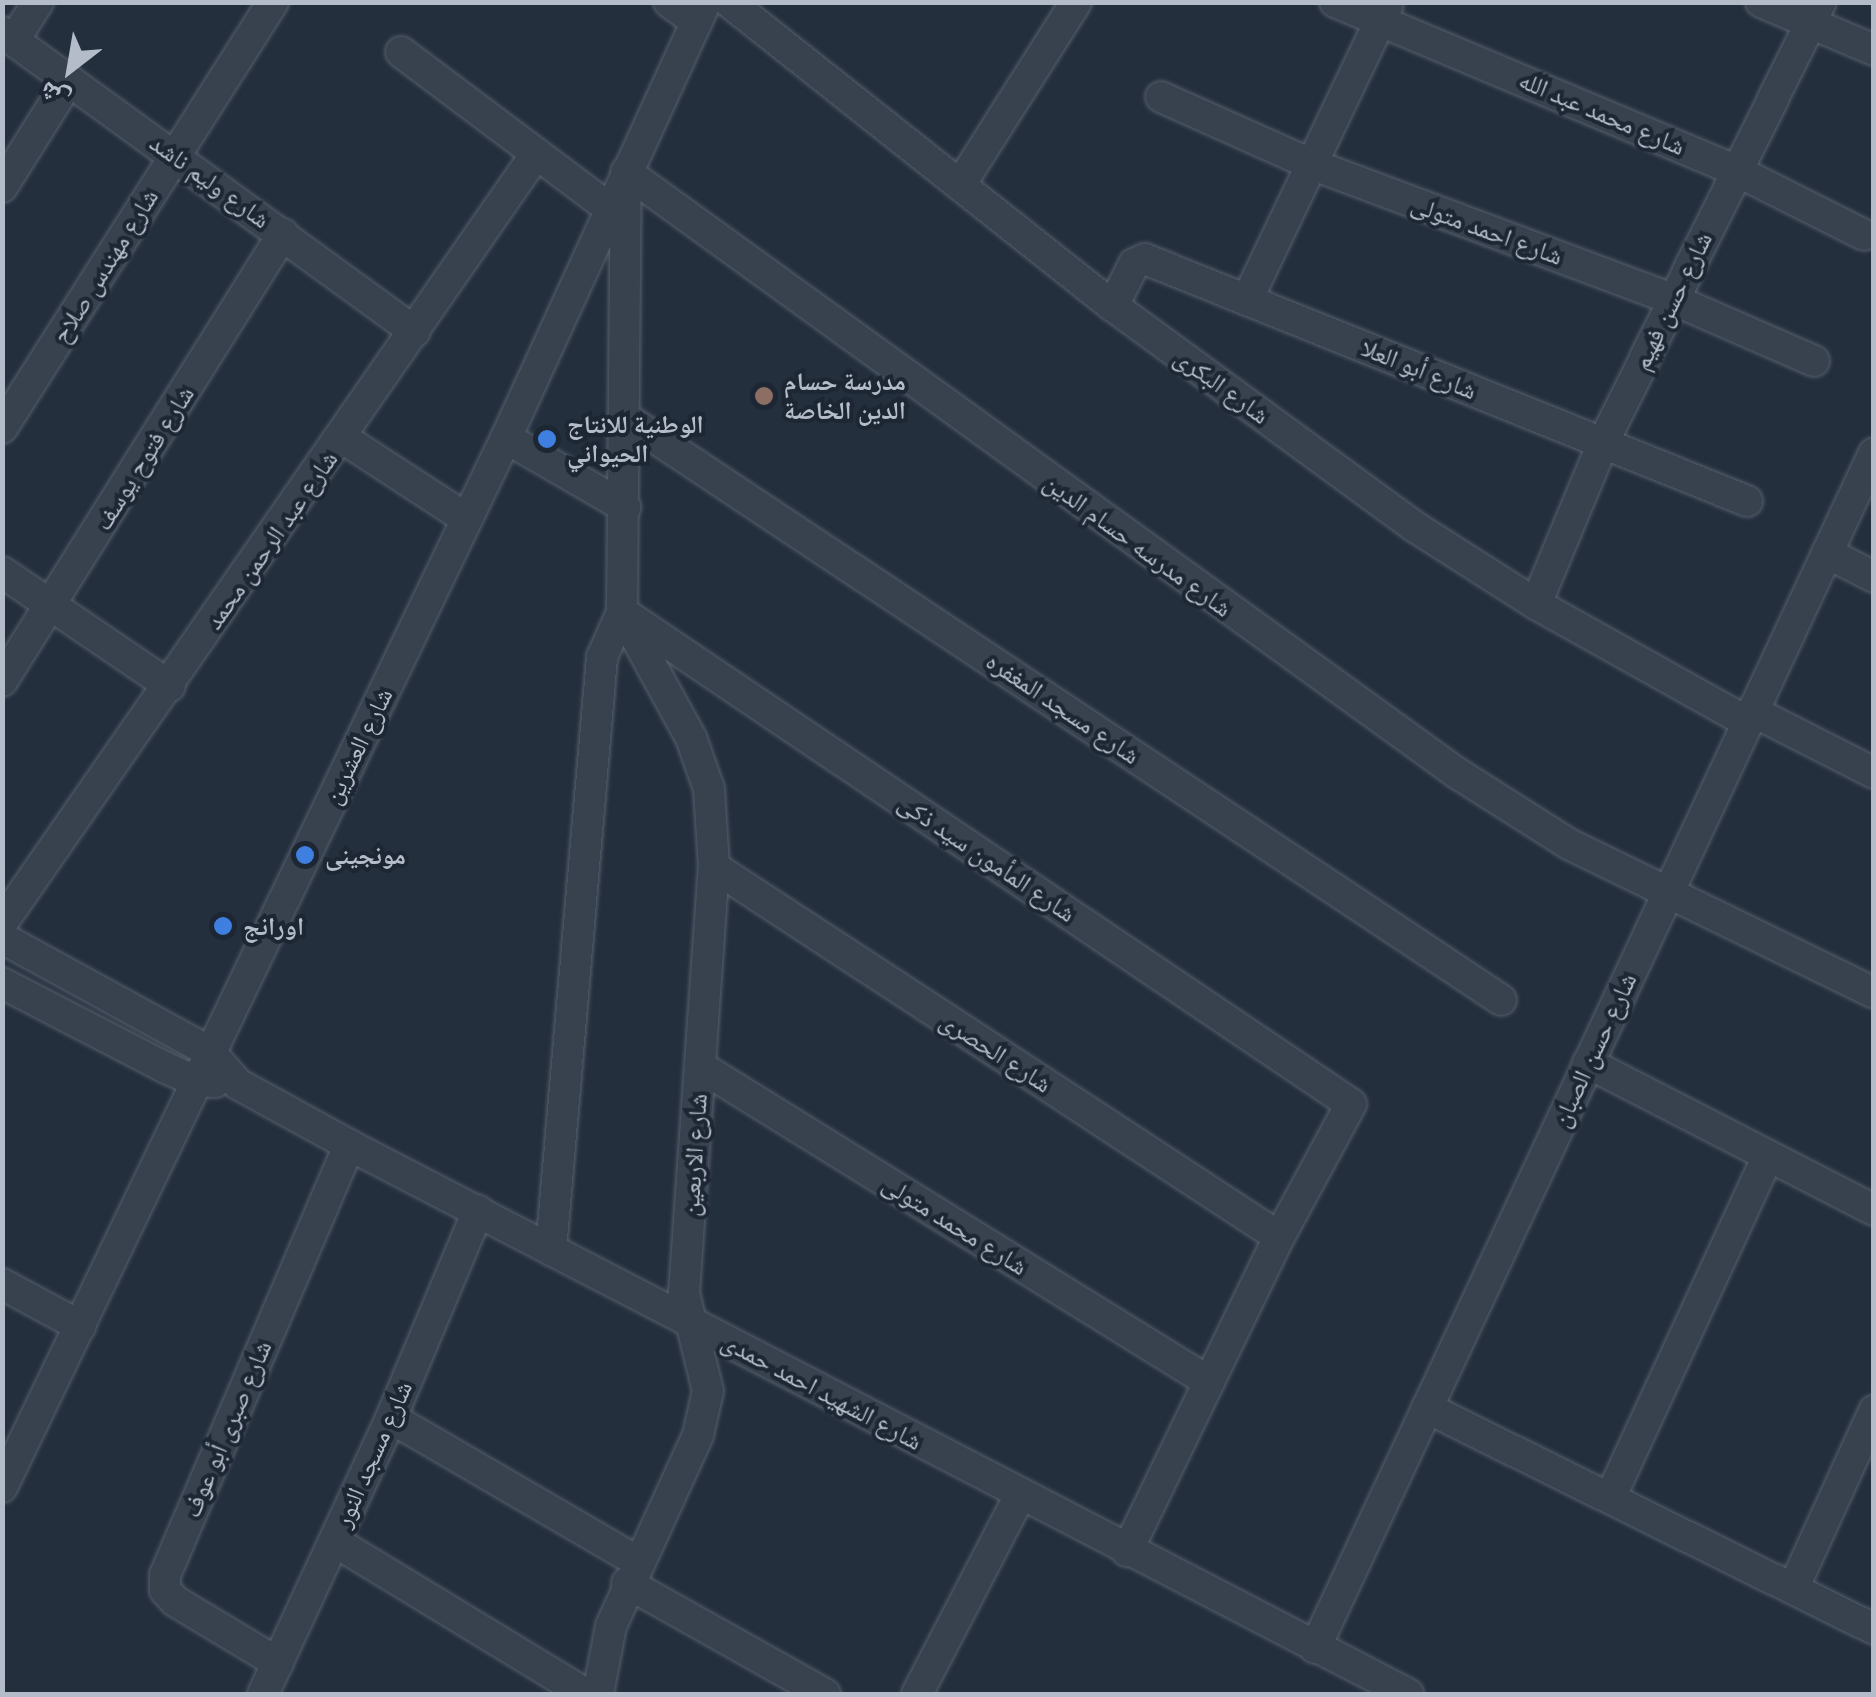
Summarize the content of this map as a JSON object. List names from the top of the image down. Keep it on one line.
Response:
{"streets":{"street":["شارع محمد عبد الله","شارع وليم ناشد","شارع احمد متولى","شارع مهندس صلاح","شارع حسن فهيم","شارع أبو العلا","شارع البكرى","شارع فتوح يوسف","شارع عبد الرحمن محمد","شارع مدرسه حسام الدين","شارع مسجد المغفره","شارع العشرين","شارع المأمون سيد ذكى","شارع حسن الصبان","شارع الحصرى","شارع الاربعين","شارع محمد متولى","شارع الشهيد احمد حمدى","شارع صبرى أبو عوف","شارع مسجد النور"]},"crossings":[["شارع محمد عبد الله","شارع حسن فهيم"],["شارع وليم ناشد","شارع مهندس صلاح"],["شارع وليم ناشد","شارع فتوح يوسف"],["شارع وليم ناشد","شارع عبد الرحمن محمد"],["شارع احمد متولى","شارع حسن فهيم"],["شارع حسن فهيم","شارع أبو العلا"],["شارع حسن فهيم","شارع البكرى"],["شارع أبو العلا","شارع البكرى"],["شارع البكرى","شارع حسن الصبان"],["شارع مدرسه حسام الدين","شارع العشرين"],["شارع مدرسه حسام الدين","شارع حسن الصبان"],["شارع العشرين","شارع الشهيد احمد حمدى"],["شارع المأمون سيد ذكى","شارع الحصرى"],["شارع المأمون سيد ذكى","شارع الاربعين"],["شارع حسن الصبان","شارع الشهيد احمد حمدى"],["شارع الحصرى","شارع الاربعين"],["شارع الاربعين","شارع محمد متولى"],["شارع الاربعين","شارع الشهيد احمد حمدى"],["شارع الشهيد احمد حمدى","شارع صبرى أبو عوف"],["شارع الشهيد احمد حمدى","شارع مسجد النور"],["شارع صبرى أبو عوف","شارع مسجد النور"]],"places":["مدرسة حسام الدين الخاصة","الوطنية للانتاج الحيواني","مونجينى","اورانج"],"north":"bottom left"}
